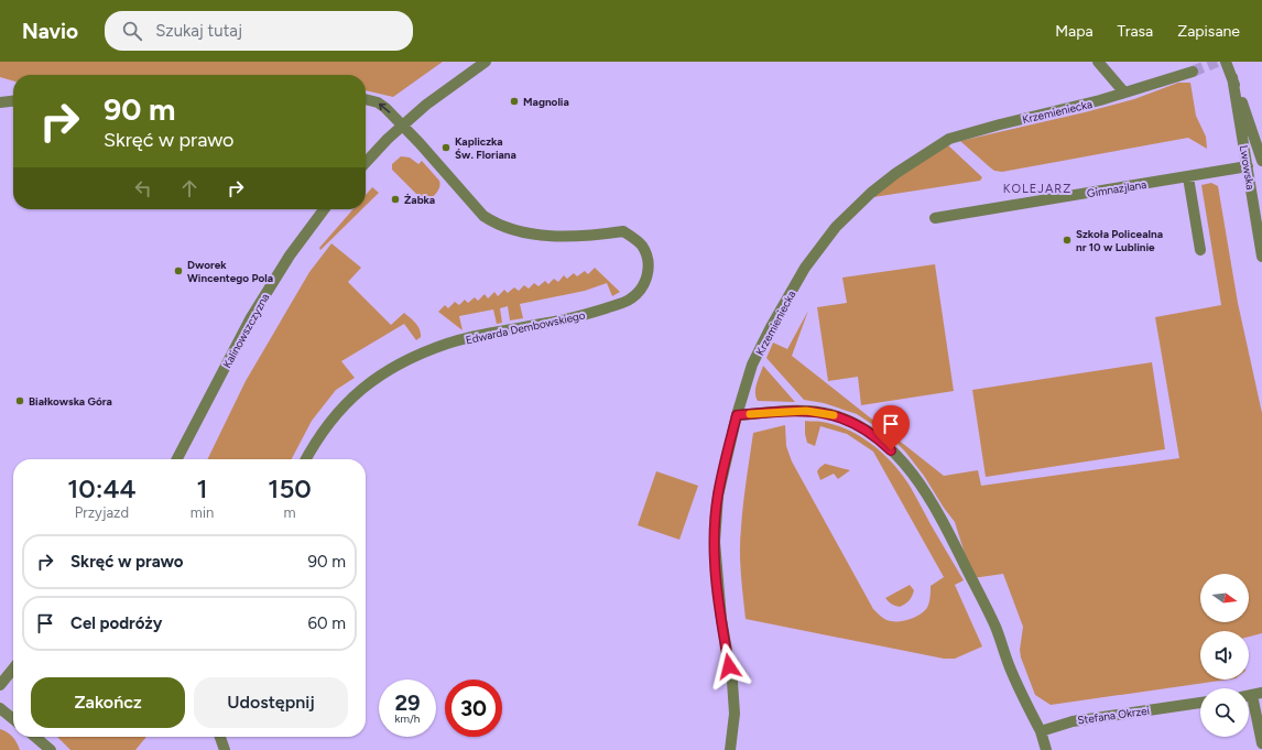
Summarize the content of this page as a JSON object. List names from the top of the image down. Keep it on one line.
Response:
{"streets":{"street":["Krzemieniecka","Lwowska","Gimnazjlana","Edwarda Dembowskiego","Kalinowszczyzna","Stefana Okrzei"]},"crossings":[["Lwowska","Gimnazjlana"]],"districts":["KOLEJARZ"],"places":["Magnolia","Kapliczka Św. Floriana","Żabka","Szkoła Policealna nr 10 w Lublinie","Dworek Wincentego Pola","Białkowska Góra"],"north":"right","page":{"header":"Navio","search":"Szukaj tutaj","nav":["Mapa","Trasa","Zapisane"],"turn":["90 m","Skręć w prawo"],"eta":["10:44","Przyjazd","1","min","150","m"],"list":[{"name":"Skręć w prawo","value":"90 m"},{"name":"Cel podróży","value":"60 m"}],"buttons":["Zakończ","Udostępnij"],"speed":"29 km/h","limit":"30"}}
